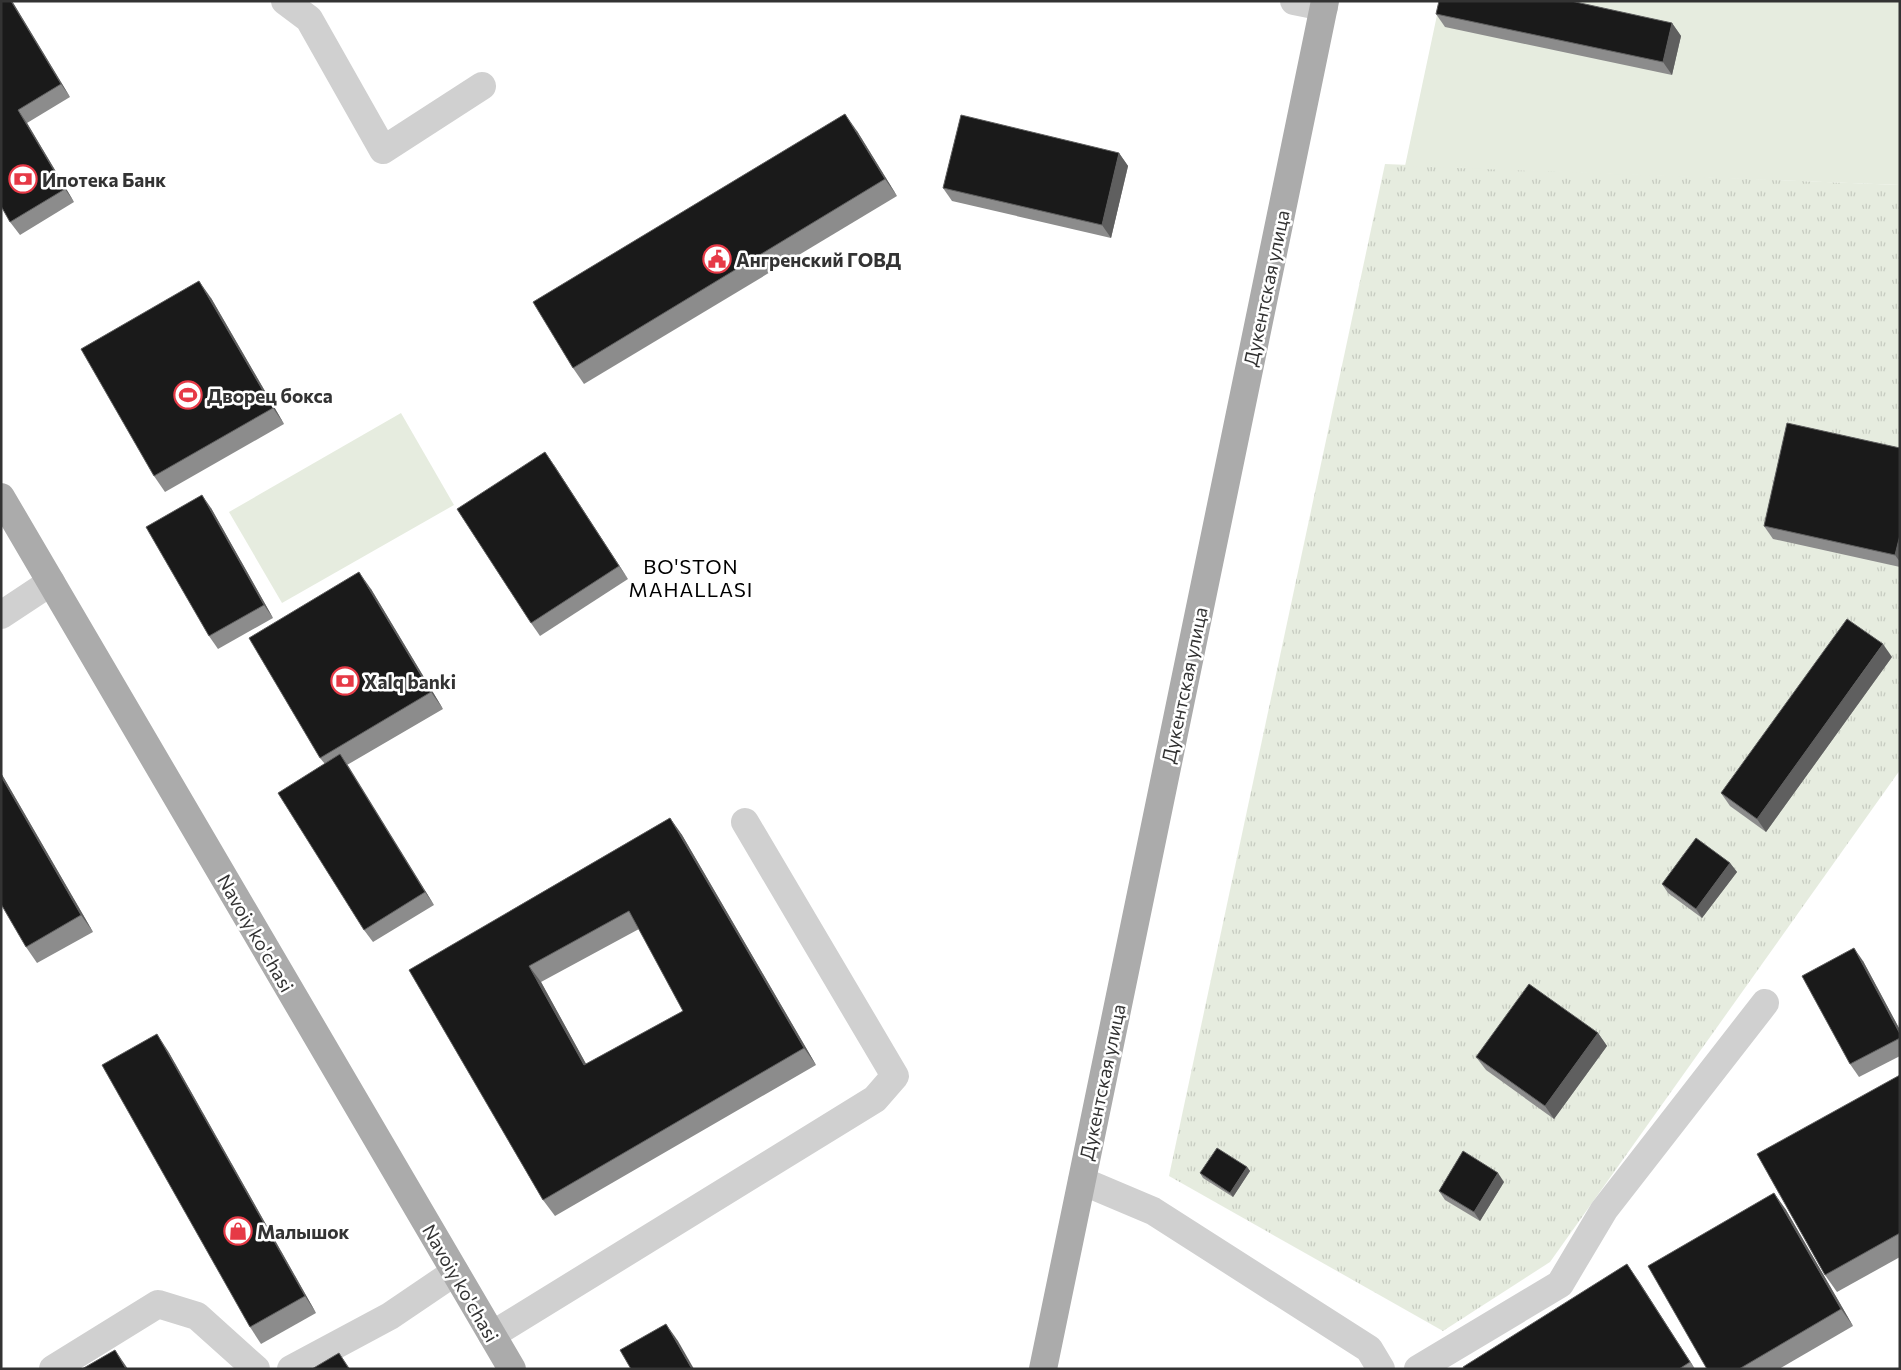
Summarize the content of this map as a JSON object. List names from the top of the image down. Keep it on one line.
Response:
{"streets":{"main road":["Дукентская улица","Navoiy ko'chasi"]},"districts":["BO'STON MAHALLASI"],"places":{"bank":["Ипотека Банк","Xalq banki"],"public building":["Ангpенский ГОВД"],"sports":["Дворец бокса"],"shop":["Малышок"]}}
